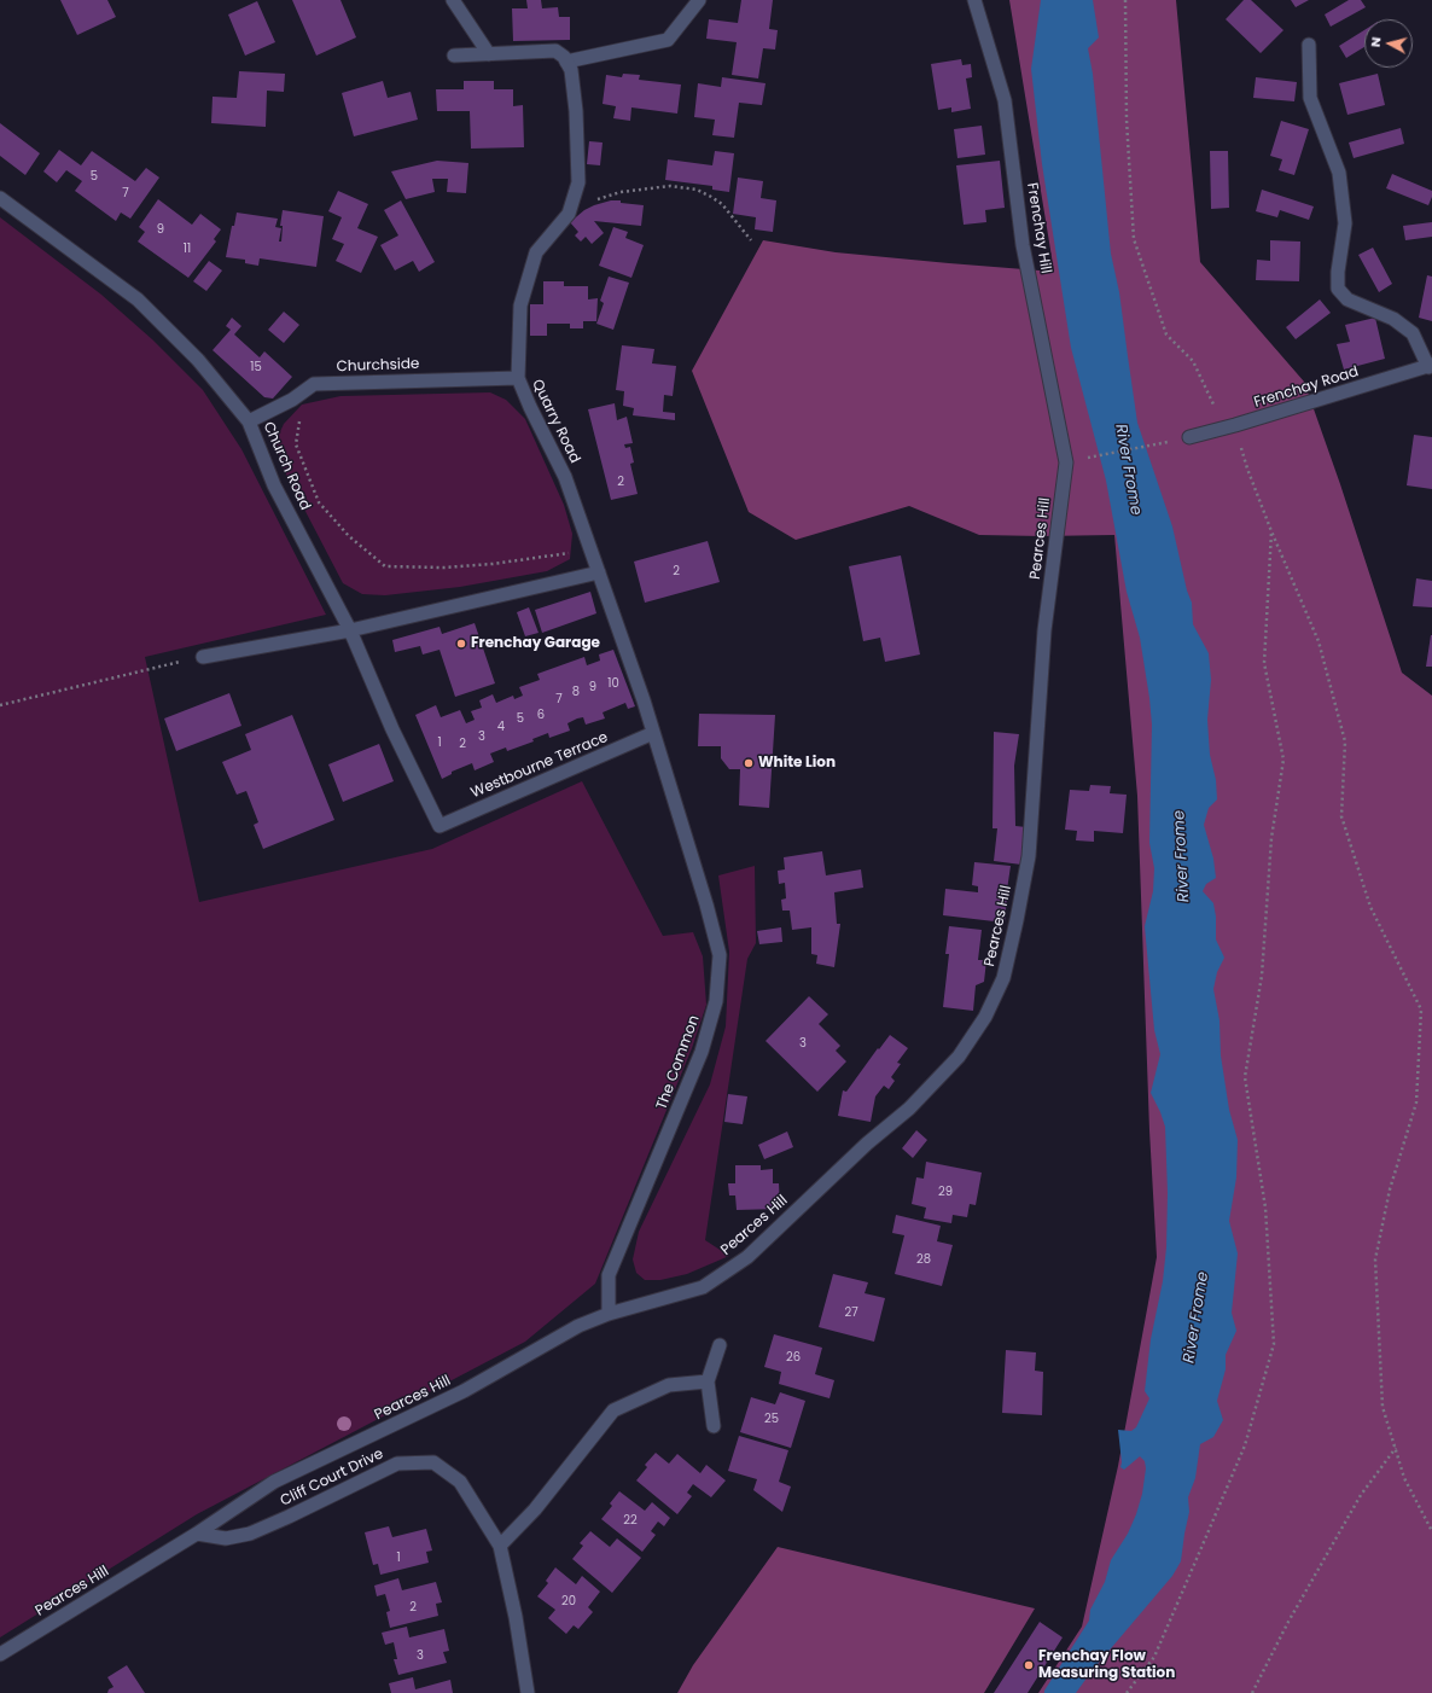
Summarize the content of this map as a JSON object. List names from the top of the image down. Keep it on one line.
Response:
{"streets":{"street":["Frenchay Hill","Churchside","Frenchay Road","Quarry Road","Church Road","Pearces Hill","Westbourne Terrace","The Common","Cliff Court Drive"]},"crossings":[["Frenchay Hill","Pearces Hill"],["Churchside","Quarry Road"],["Churchside","Church Road"],["Quarry Road","Westbourne Terrace"],["Quarry Road","The Common"],["Church Road","Westbourne Terrace"],["Pearces Hill","The Common"],["Pearces Hill","Cliff Court Drive"],["Westbourne Terrace","The Common"]],"water":["River Frome"],"places":["Frenchay Garage","White Lion","Frenchay Flow Measuring Station"],"house_numbers":["5","7","9","11","15","2","2","10","9","8","7","6","5","4","3","1","2","3","29","28","27","26","25","22","1","20","2","3"],"north":"left"}
